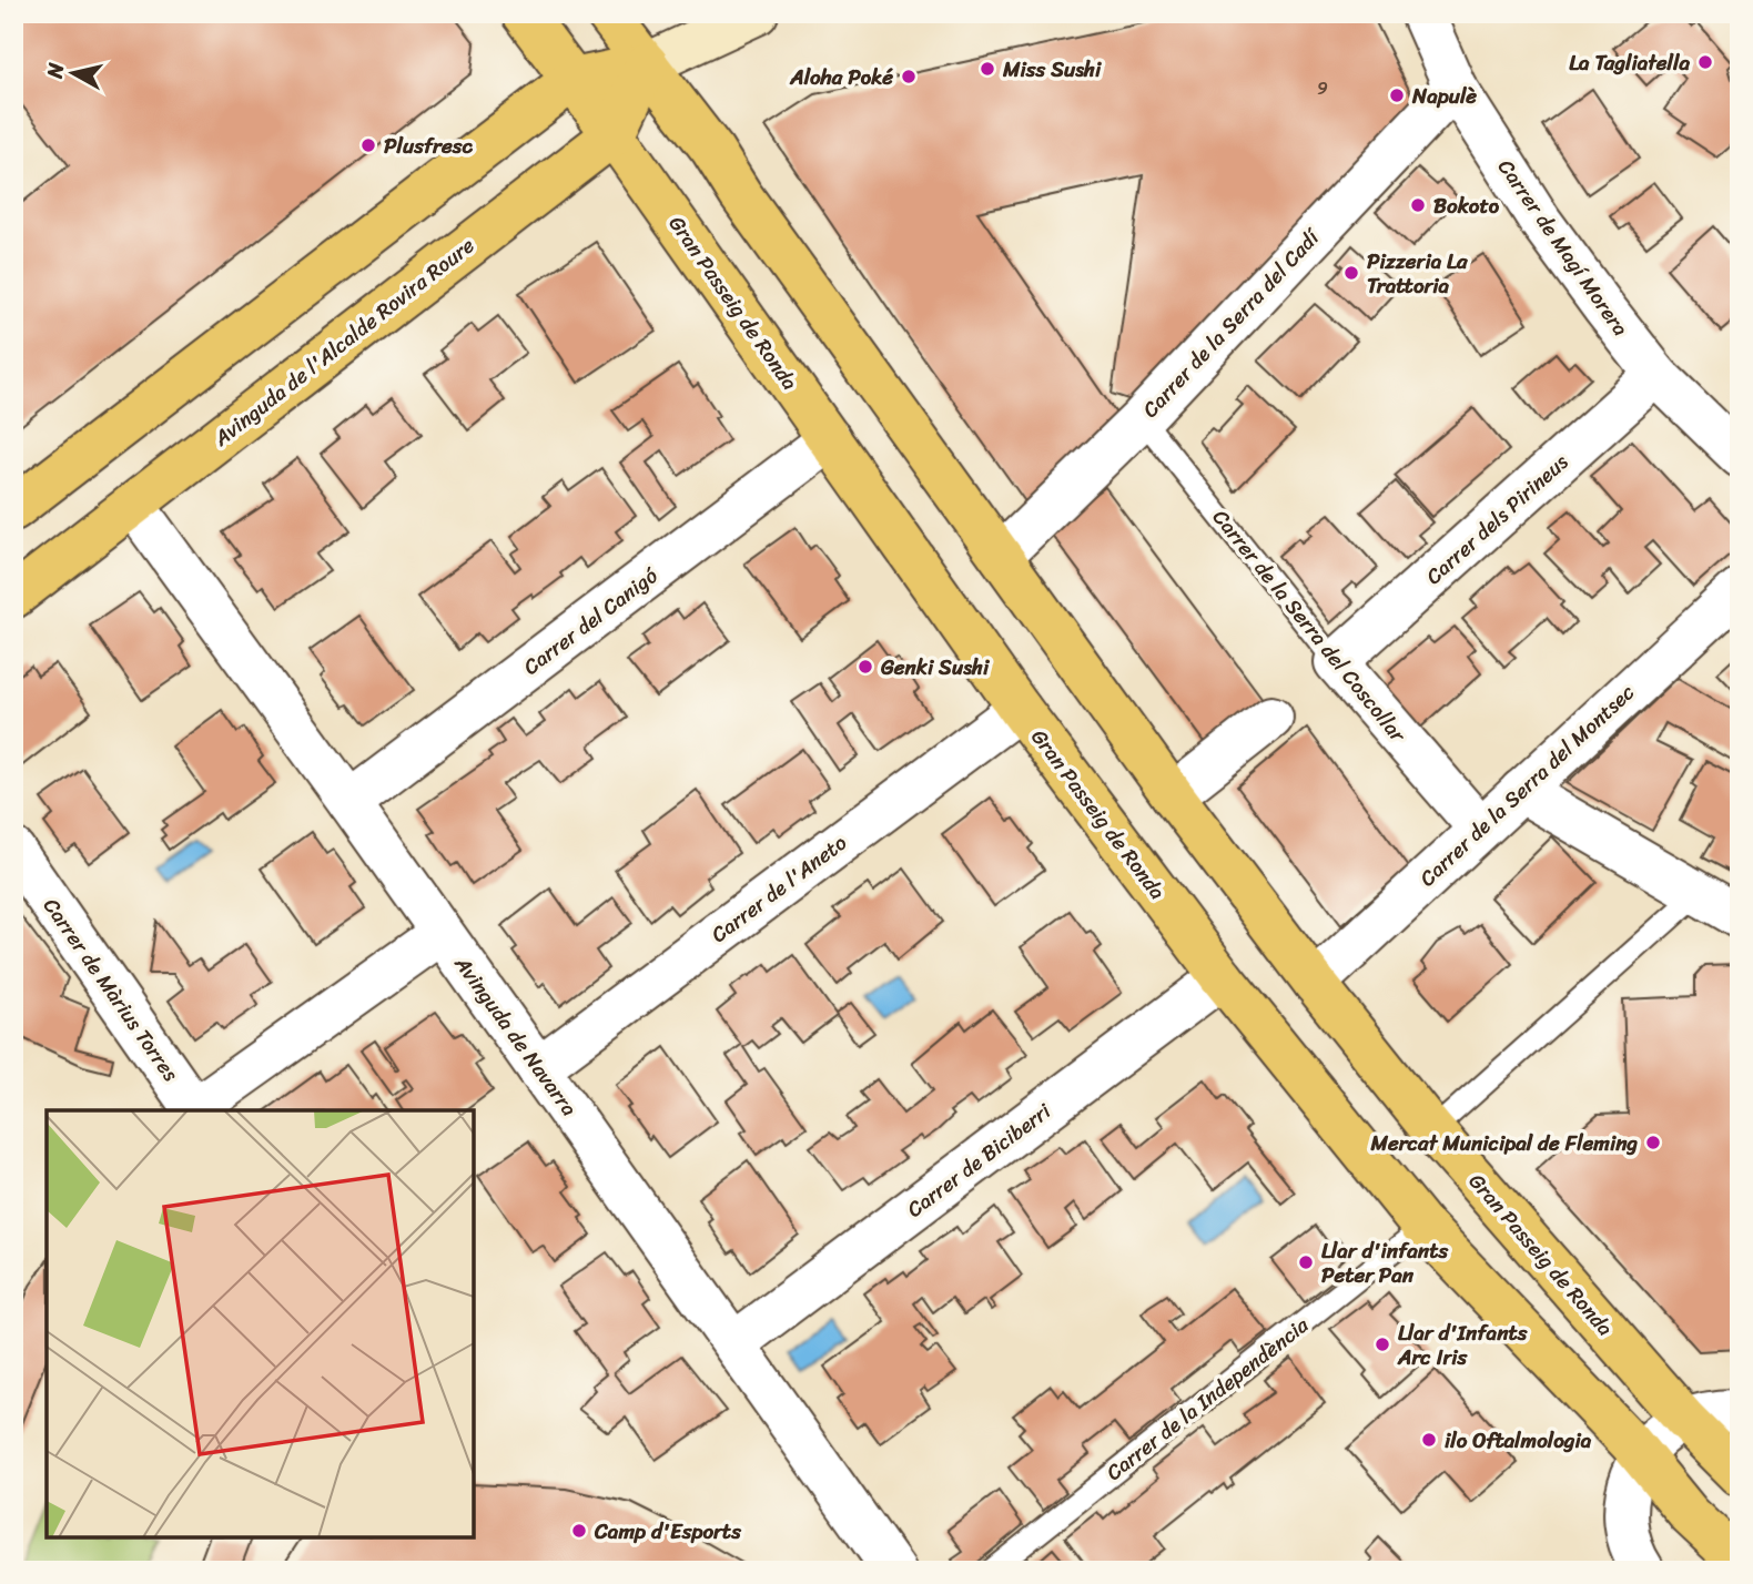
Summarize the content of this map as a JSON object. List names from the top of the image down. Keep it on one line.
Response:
{"streets":{"main road":["Gran Passeig de Ronda","Avinguda de l'Alcalde Rovira Roure"],"street":["Carrer de Magí Morera","Carrer de la Serra del Cadí","Carrer dels Pirineus","Carrer del Canigó","Carrer de la Serra del Coscollar","Carrer de la Serra del Montsec","Carrer de l'Aneto","Carrer de Màrius Torres","Avinguda de Navarra","Carrer de Biciberri"],"lane":["Carrer de la Independència"]},"crossings":[["Carrer de Magí Morera","Carrer de la Serra del Cadí"],["Carrer de Magí Morera","Carrer dels Pirineus"],["Gran Passeig de Ronda","Carrer de la Serra del Cadí"],["Gran Passeig de Ronda","Avinguda de l'Alcalde Rovira Roure"],["Gran Passeig de Ronda","Carrer del Canigó"],["Gran Passeig de Ronda","Carrer de la Serra del Montsec"],["Gran Passeig de Ronda","Carrer de l'Aneto"],["Gran Passeig de Ronda","Carrer de Biciberri"],["Gran Passeig de Ronda","Carrer de la Independència"],["Carrer de la Serra del Cadí","Carrer de la Serra del Coscollar"],["Avinguda de l'Alcalde Rovira Roure","Avinguda de Navarra"],["Carrer dels Pirineus","Carrer de la Serra del Coscollar"],["Carrer del Canigó","Avinguda de Navarra"],["Carrer de la Serra del Coscollar","Carrer de la Serra del Montsec"],["Carrer de l'Aneto","Avinguda de Navarra"],["Carrer de Màrius Torres","Avinguda de Navarra"],["Avinguda de Navarra","Carrer de Biciberri"]],"places":["La Tagliatella","Miss Sushi","Aloha Poké","Napulè","Plusfresc","Bokoto","Pizzeria La Trattoria","Genki Sushi","Mercat Municipal de Fleming","Llar d'infants Peter Pan","Llar d'Infants Arc Iris","ilo Oftalmologia","Camp d'Esports"],"house_numbers":["9"],"north":"left"}
